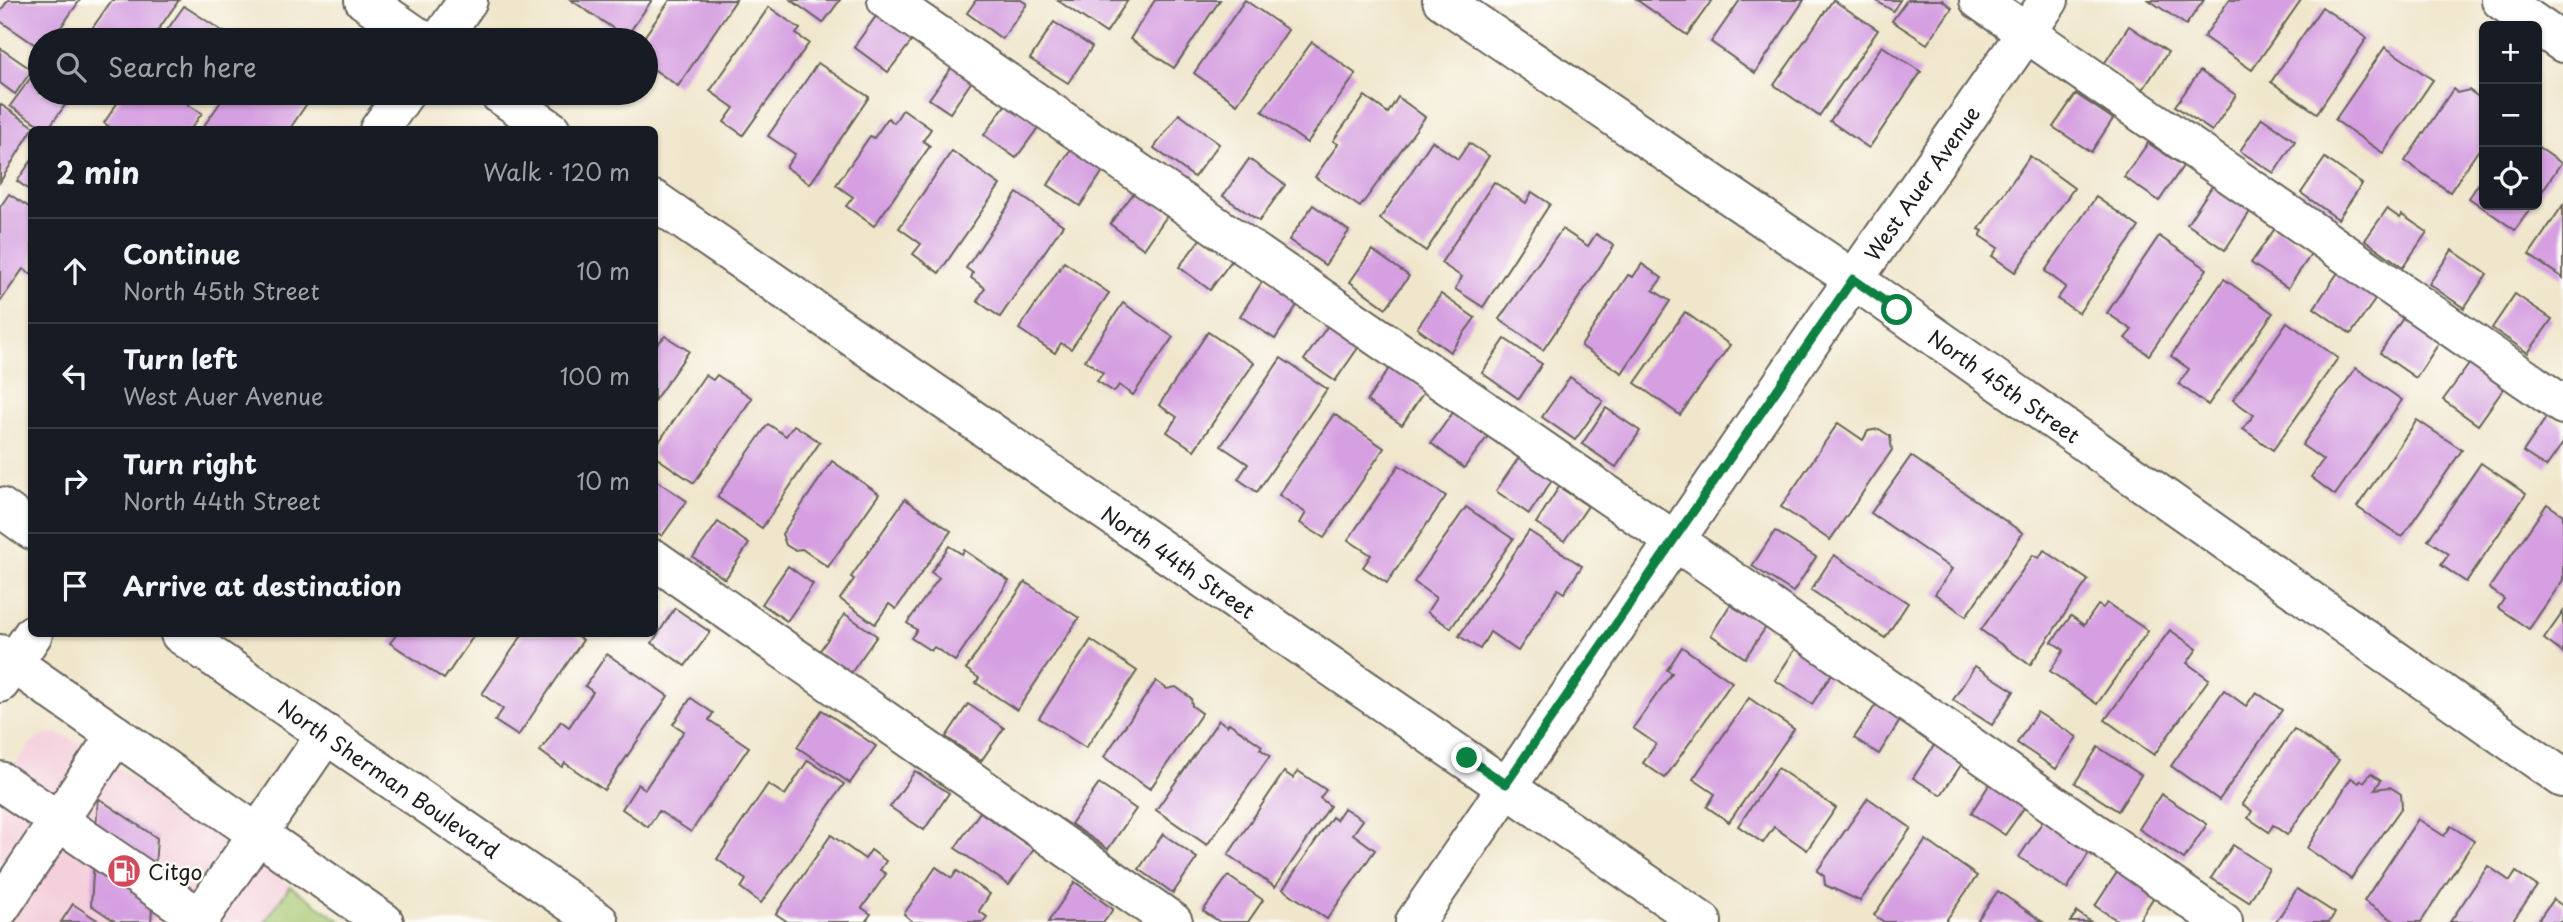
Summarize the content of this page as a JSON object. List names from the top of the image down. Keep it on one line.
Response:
{"streets":{"street":["West Auer Avenue","North 45th Street","North 44th Street","North Sherman Boulevard"]},"crossings":[["West Auer Avenue","North 45th Street"],["West Auer Avenue","North 44th Street"]],"places":{"fuel station":["Citgo"]},"page":{"map_buttons":["+","−"],"search":"Search here","heading":["2 min","Walk · 120 m"],"list":[["Continue","North 45th Street","10 m"],["Turn left","West Auer Avenue","100 m"],["Turn right","North 44th Street","10 m"],"Arrive at destination"]}}
